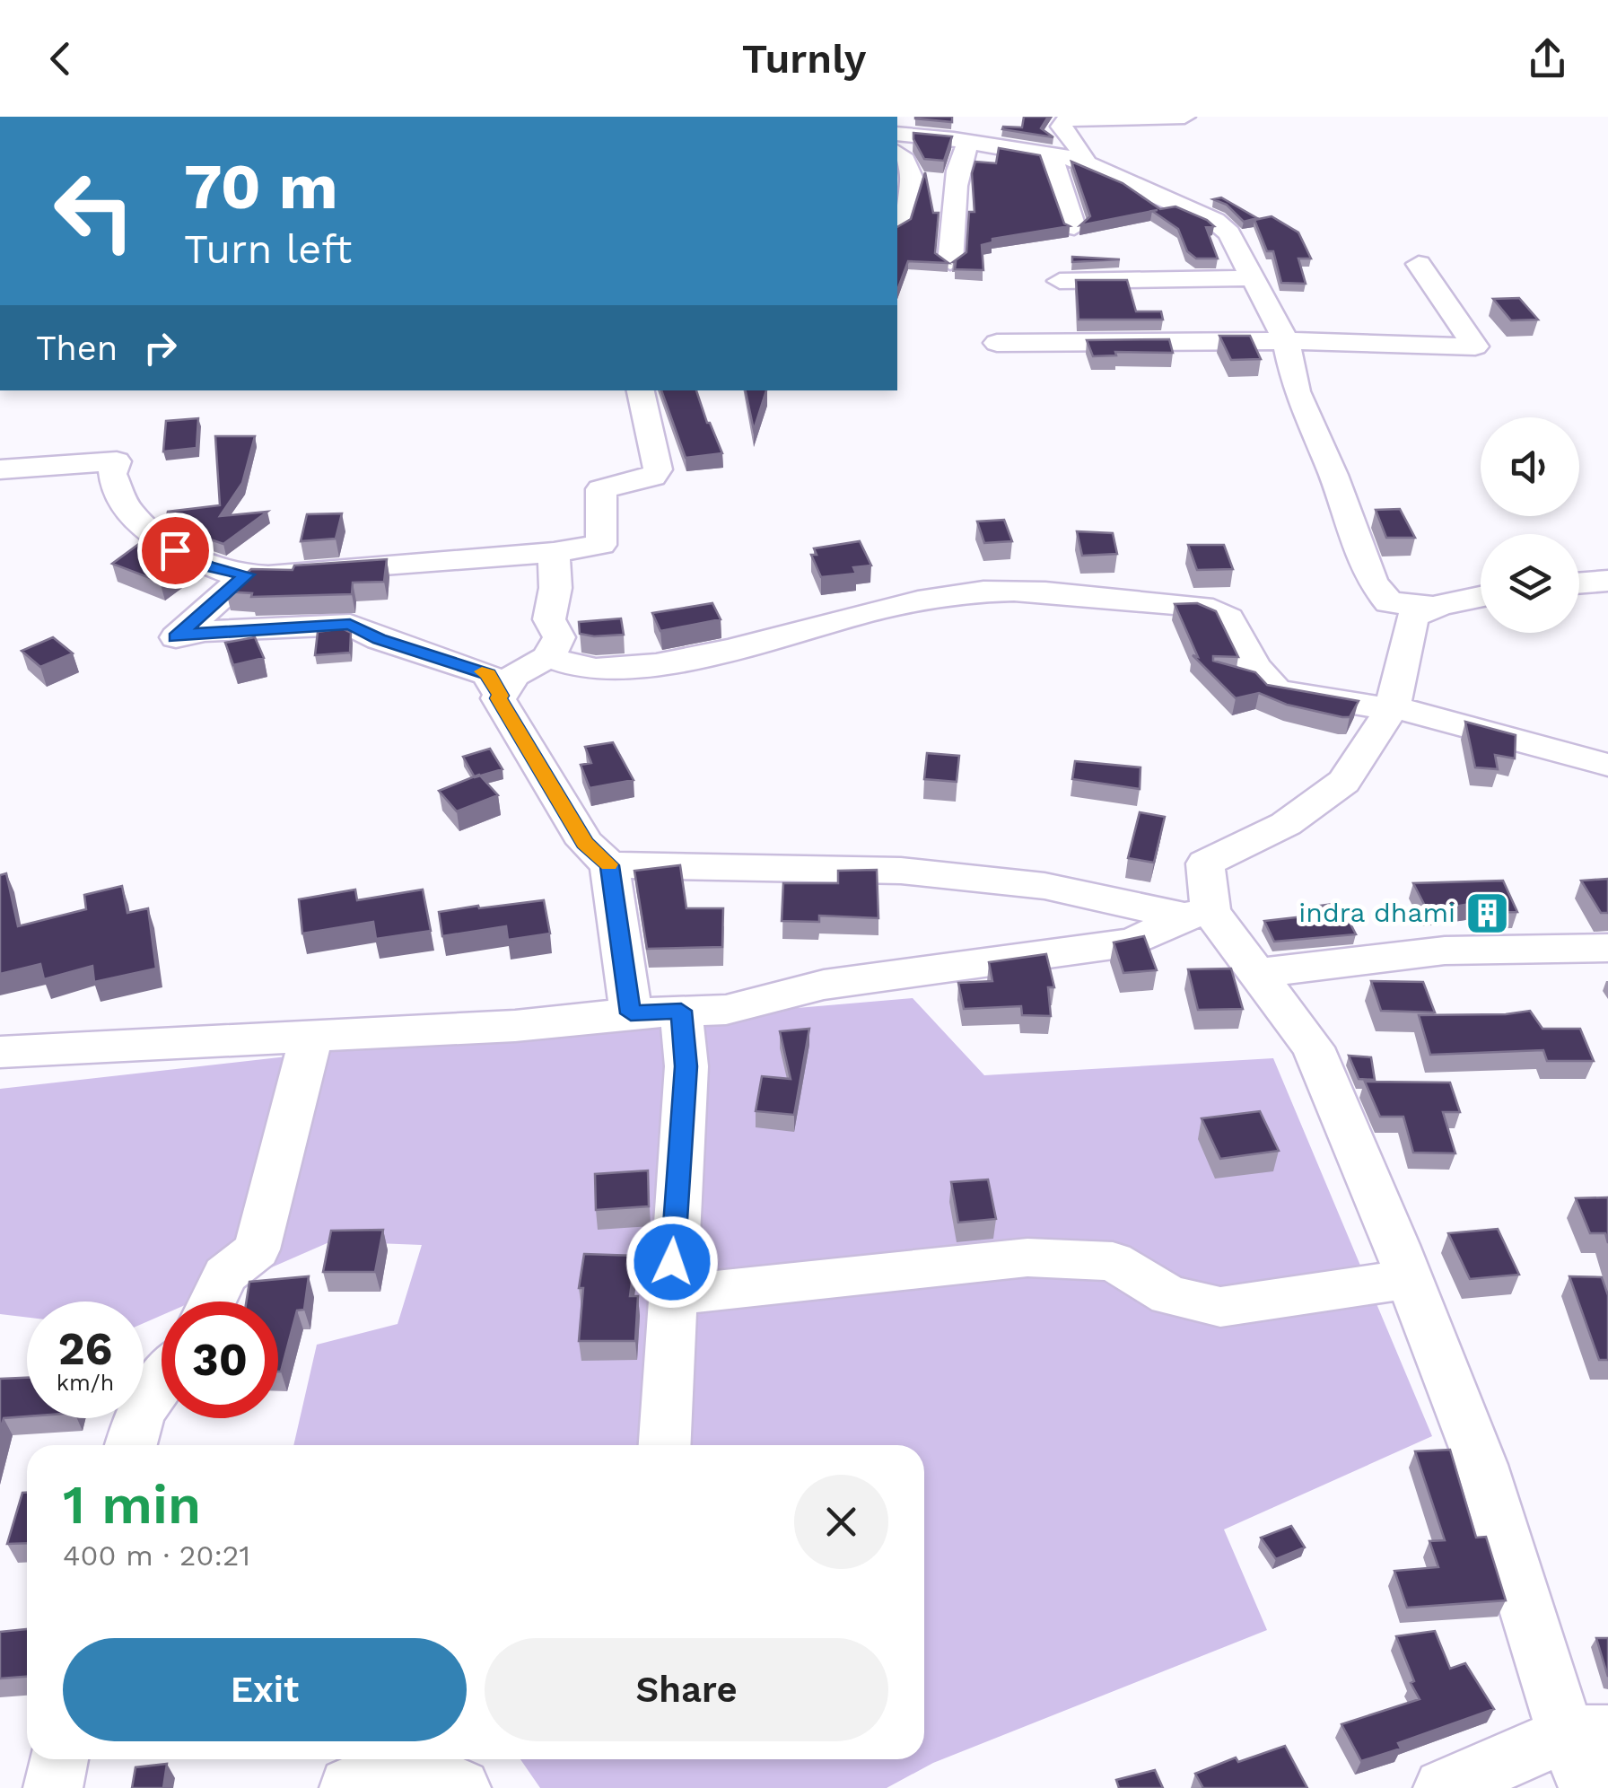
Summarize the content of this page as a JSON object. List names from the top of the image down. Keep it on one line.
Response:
{"places":{"building":["indra dhami"]},"page":{"header":"Turnly","turn":["70 m","Turn left"],"then":"Then","speed":"26 km/h","limit":"30","heading":["1 min","400 m · 20:21"],"buttons":["Exit","Share"]}}
